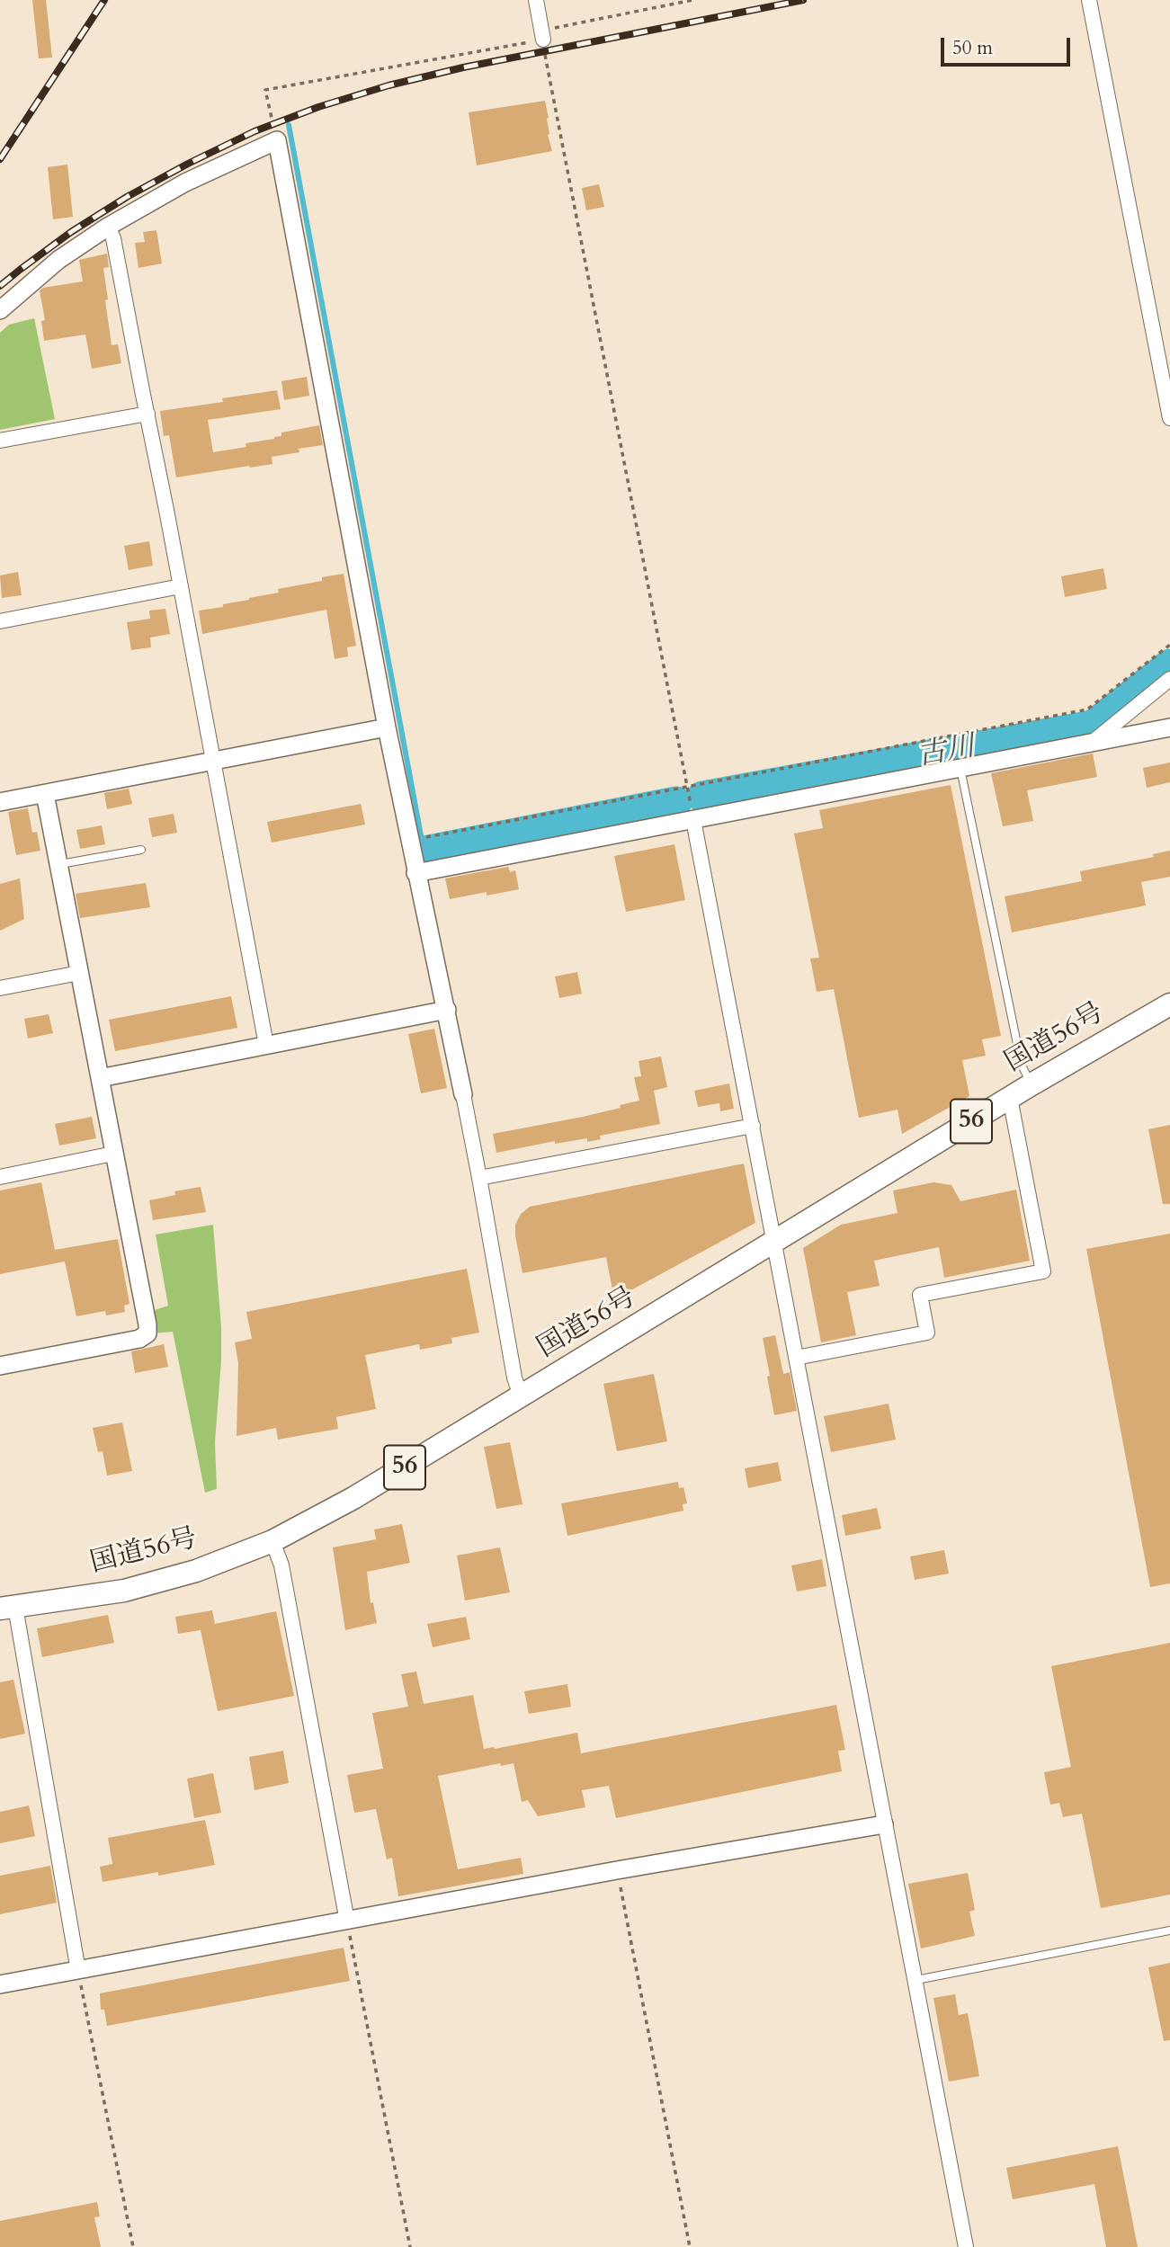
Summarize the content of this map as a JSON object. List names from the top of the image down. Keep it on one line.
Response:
{"streets":{"highway":["国道56号","56"]},"water":["古川"],"scale_bar":"50 m"}
